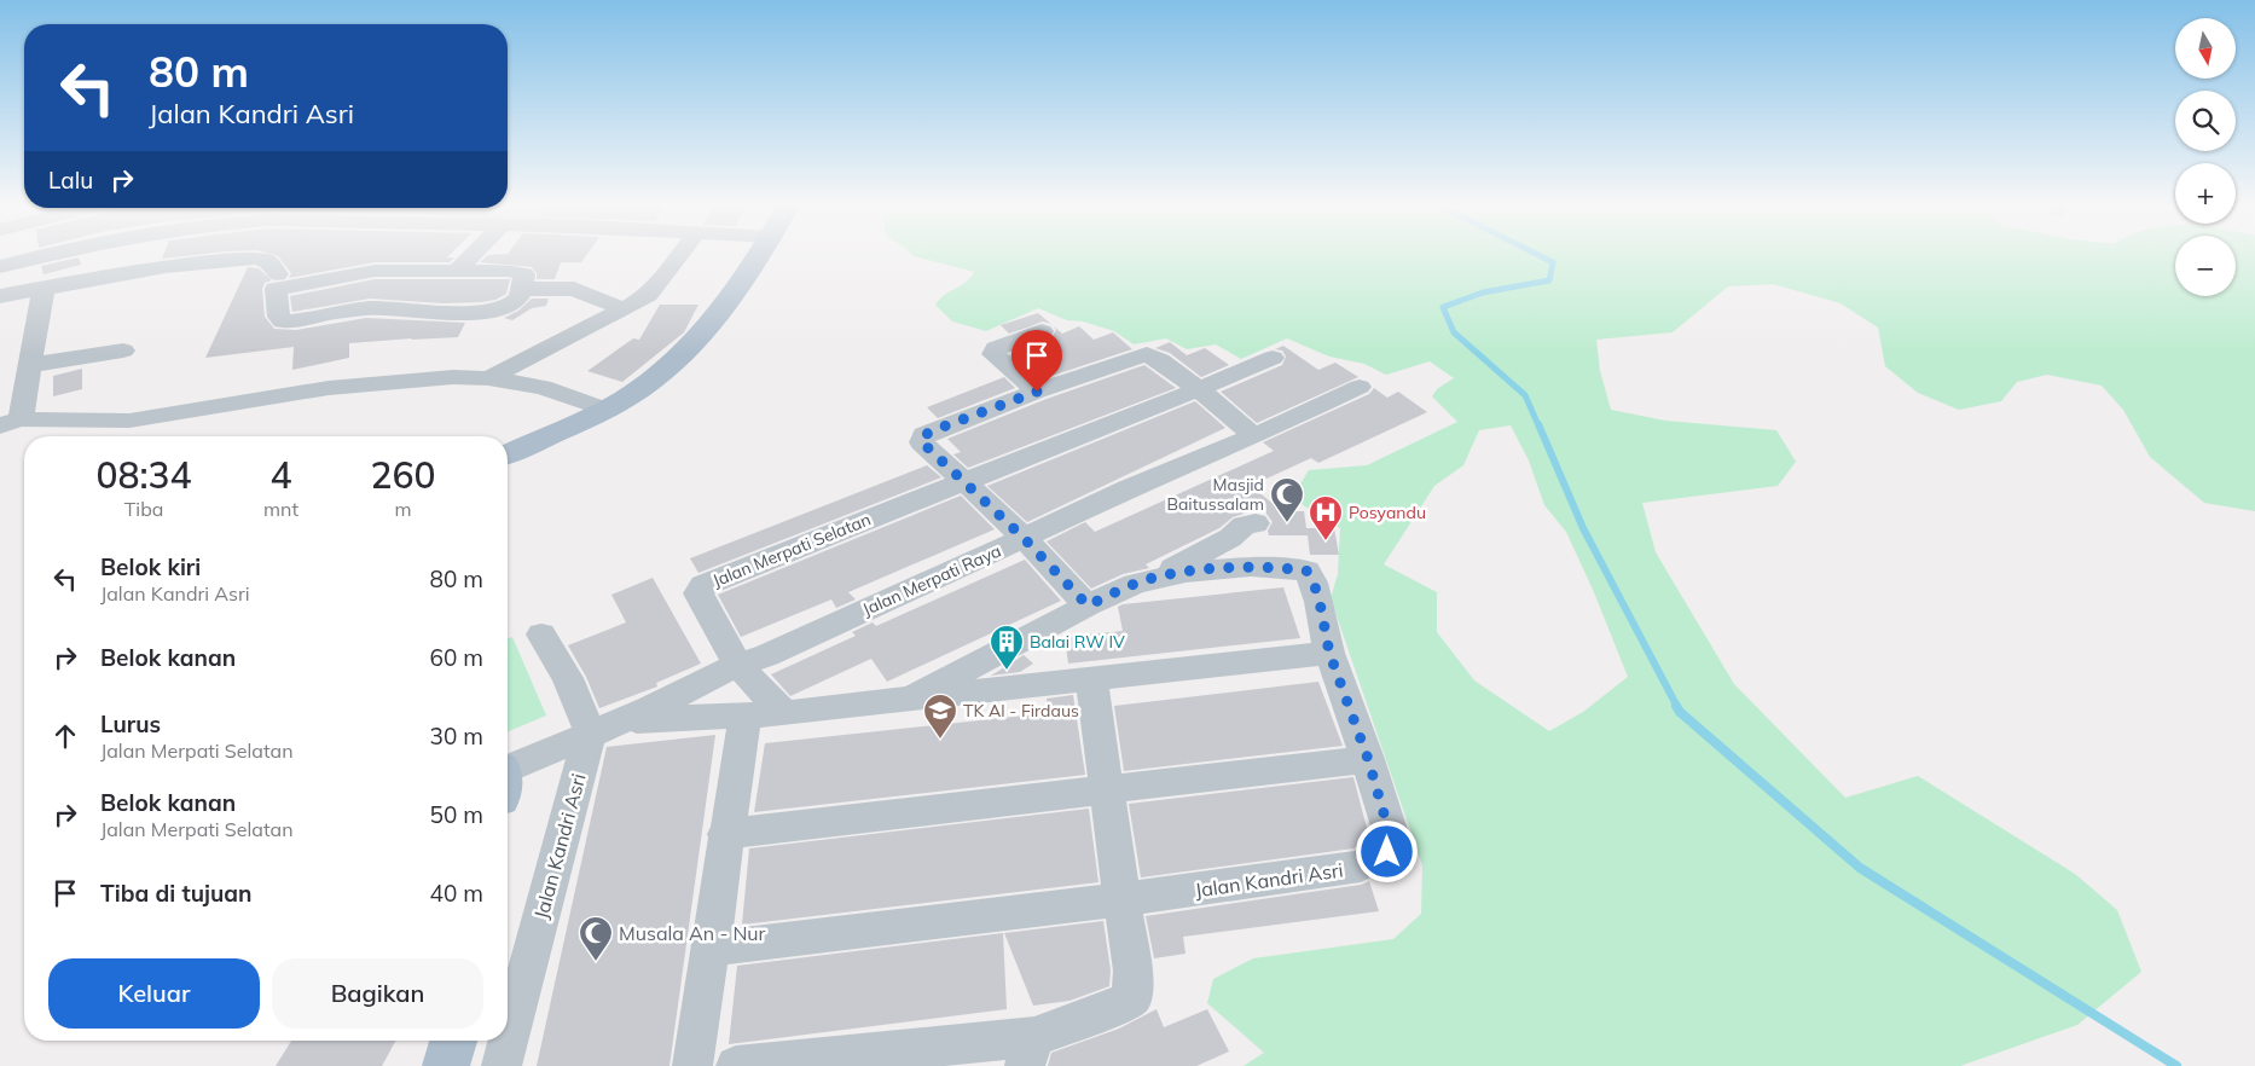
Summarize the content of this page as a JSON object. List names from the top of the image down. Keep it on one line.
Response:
{"streets":{"street":["Jalan Merpati Selatan","Jalan Merpati Raya","Jalan Kandri Asri"]},"crossings":[["Jalan Merpati Selatan","Jalan Merpati Raya"],["Jalan Merpati Raya","Jalan Kandri Asri"]],"places":{"mosque":["Masjid Baitussalam","Musala An - Nur"],"hospital":["Posyandu"],"building":["Balai RW IV"],"school or university":["TK Al - Firdaus"]},"north":"bottom","page":{"map_buttons":["+","−"],"turn":["80 m","Jalan Kandri Asri"],"then":"Lalu","eta":["08:34","Tiba","4","mnt","260","m"],"list":[{"name":"Belok kiri","note":"Jalan Kandri Asri","value":"80 m"},{"name":"Belok kanan","value":"60 m"},{"name":"Lurus","note":"Jalan Merpati Selatan","value":"30 m"},{"name":"Belok kanan","note":"Jalan Merpati Selatan","value":"50 m"},{"name":"Tiba di tujuan","value":"40 m"}],"buttons":["Keluar","Bagikan"]}}
